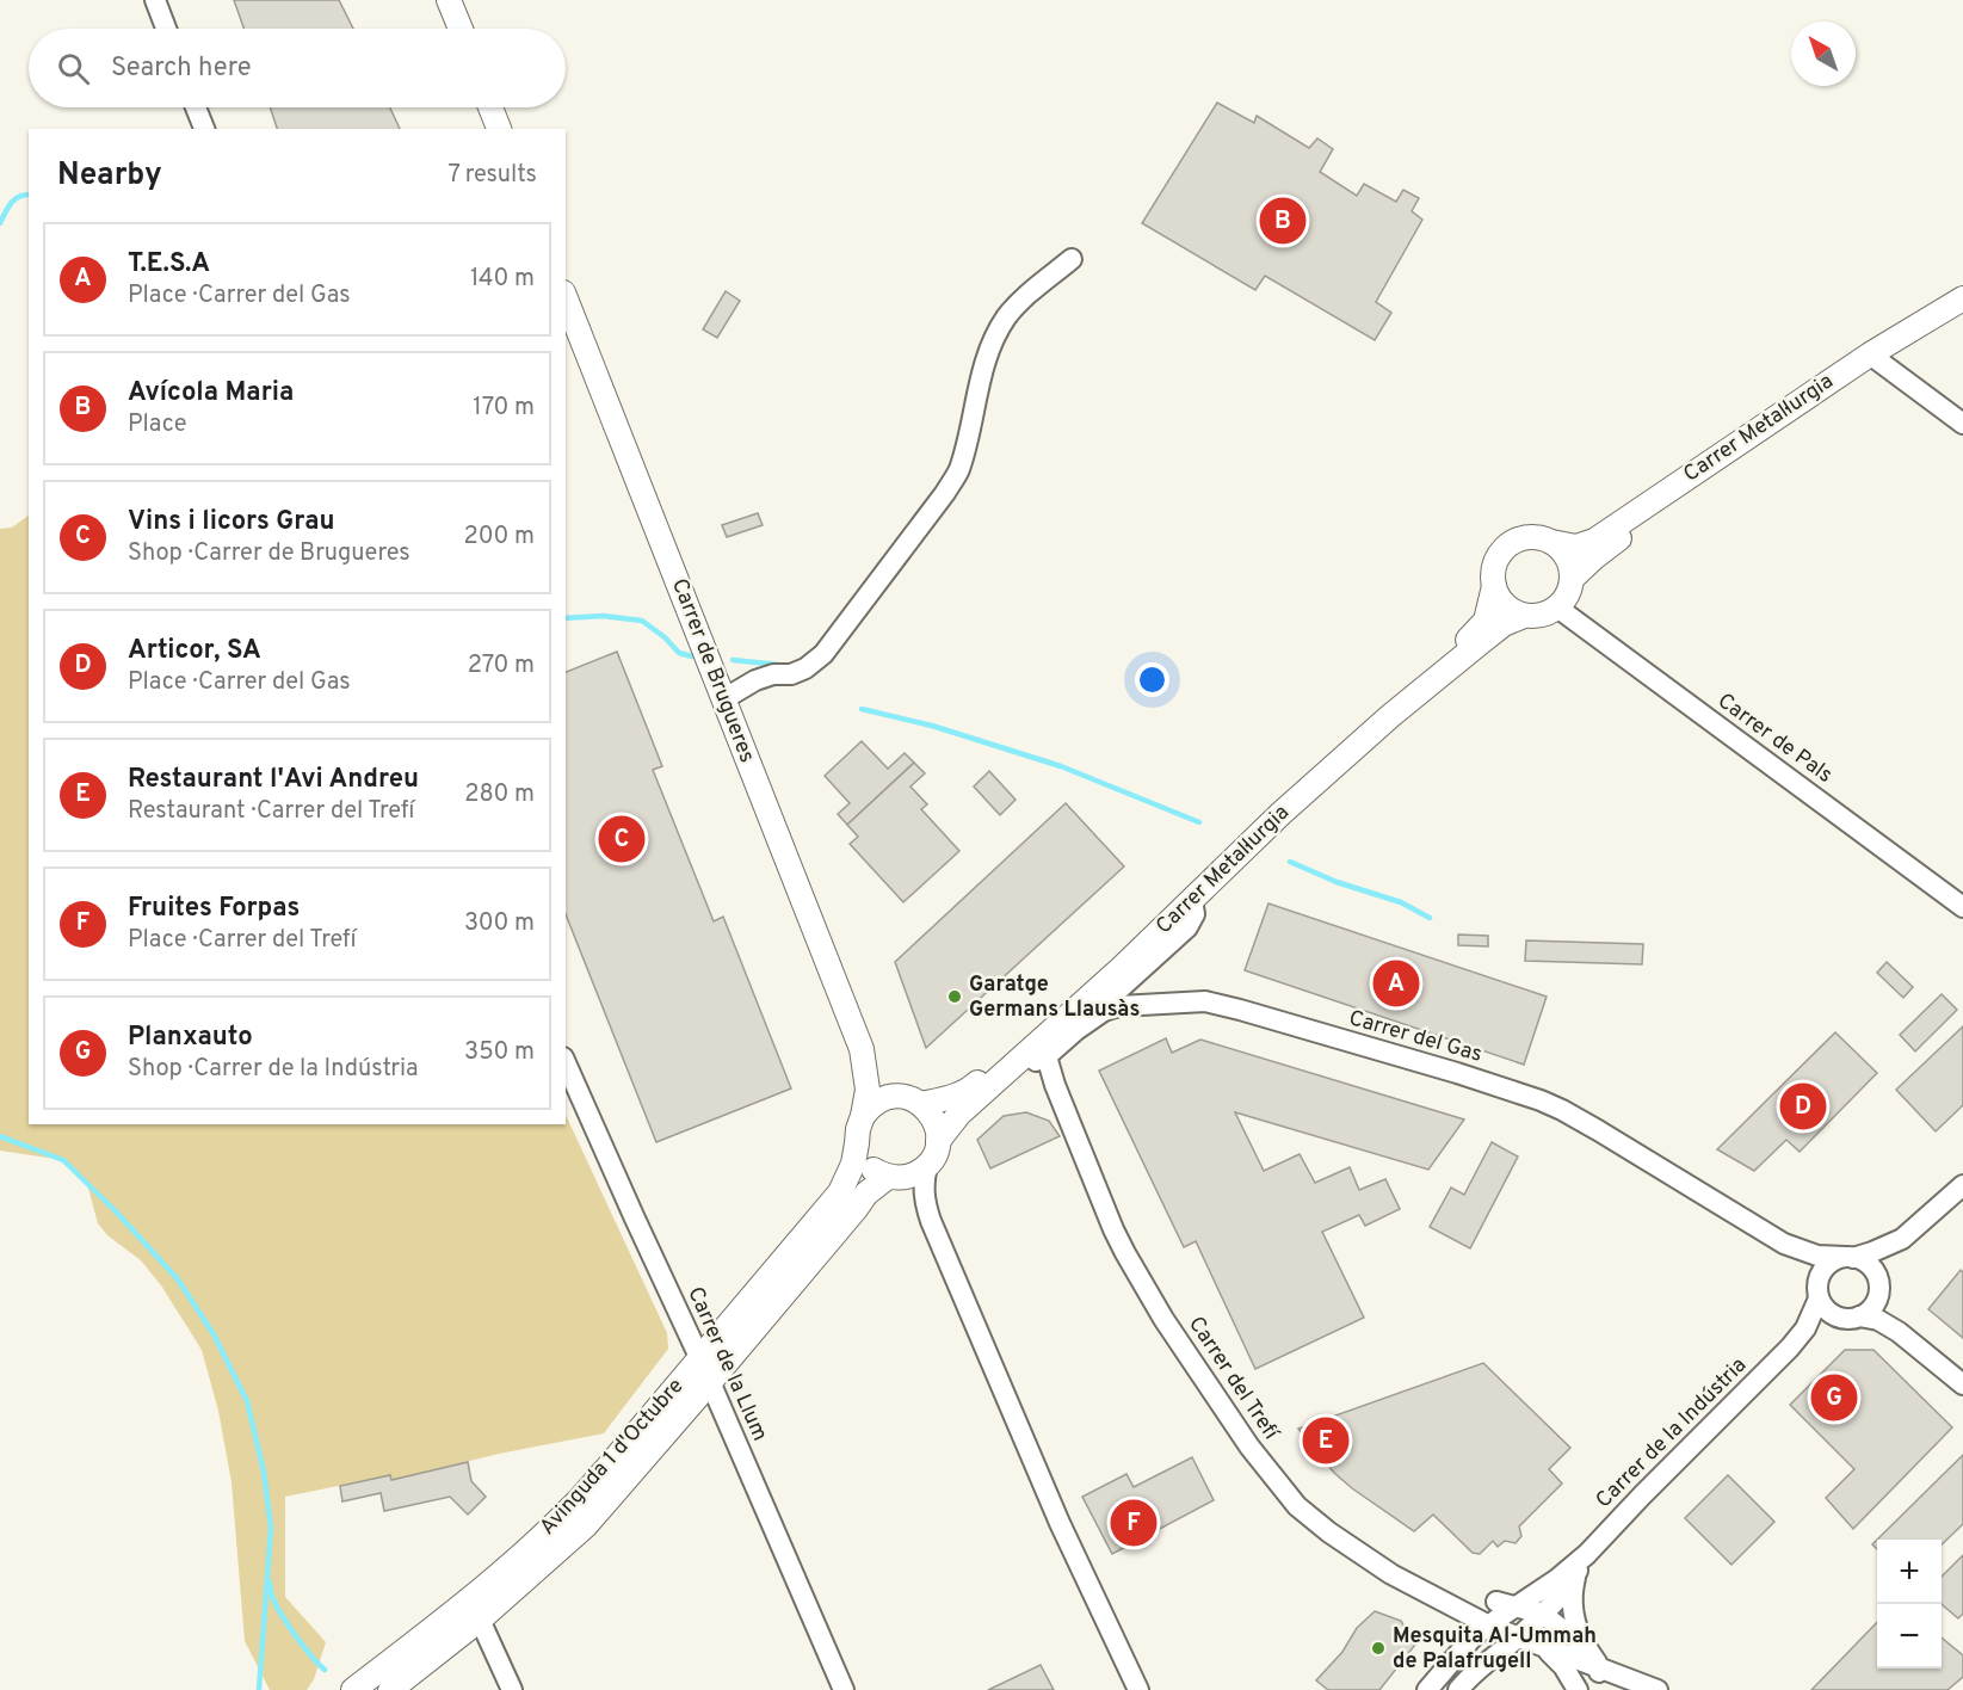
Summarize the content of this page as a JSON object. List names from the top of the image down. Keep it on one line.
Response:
{"streets":{"main road":["Carrer Metal·lurgia","Carrer de Brugueres","Avinguda 1 d'Octubre"],"street":["Carrer de Pals","Carrer del Gas","Carrer de la Llum","Carrer del Trefí","Carrer de la Indústria"]},"crossings":[["Carrer Metal·lurgia","Carrer de Pals"],["Carrer Metal·lurgia","Carrer del Gas"],["Carrer del Gas","Carrer del Trefí"],["Carrer del Gas","Carrer de la Indústria"],["Carrer de la Llum","Avinguda 1 d'Octubre"],["Carrer del Trefí","Carrer de la Indústria"]],"places":["Garatge Germans Llausàs","Mesquita Al-Ummah de Palafrugell"],"north":"top left","page":{"search":"Search here","heading":["Nearby","7 results"],"pins":["B","C","A","D","G","E","F"],"list":[{"mark":"A","name":"T.E.S.A","note":"Place · Carrer del Gas","value":"140 m"},{"mark":"B","name":"Avícola Maria","note":"Place","value":"170 m"},{"mark":"C","name":"Vins i licors Grau","note":"Shop · Carrer de Brugueres","value":"200 m"},{"mark":"D","name":"Articor, SA","note":"Place · Carrer del Gas","value":"270 m"},{"mark":"E","name":"Restaurant l'Avi Andreu","note":"Restaurant · Carrer del Trefí","value":"280 m"},{"mark":"F","name":"Fruites Forpas","note":"Place · Carrer del Trefí","value":"300 m"},{"mark":"G","name":"Planxauto","note":"Shop · Carrer de la Indústria","value":"350 m"}],"map_buttons":["+","−"]}}
